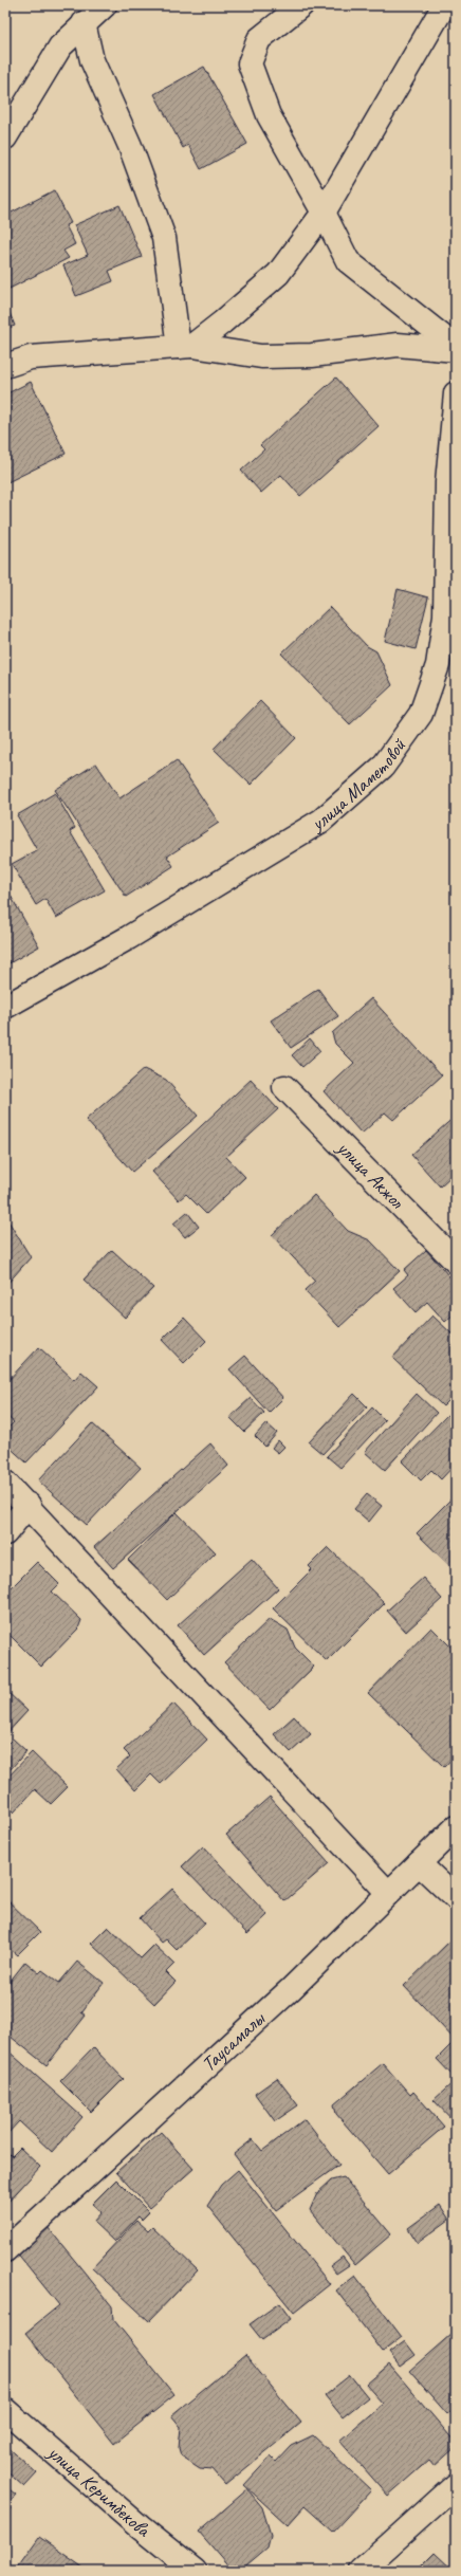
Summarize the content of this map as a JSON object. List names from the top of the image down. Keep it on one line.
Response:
{"streets":{"street":["улица Маметовой","улица Акжол","Таусамалы","улица Керимбекова"]}}
